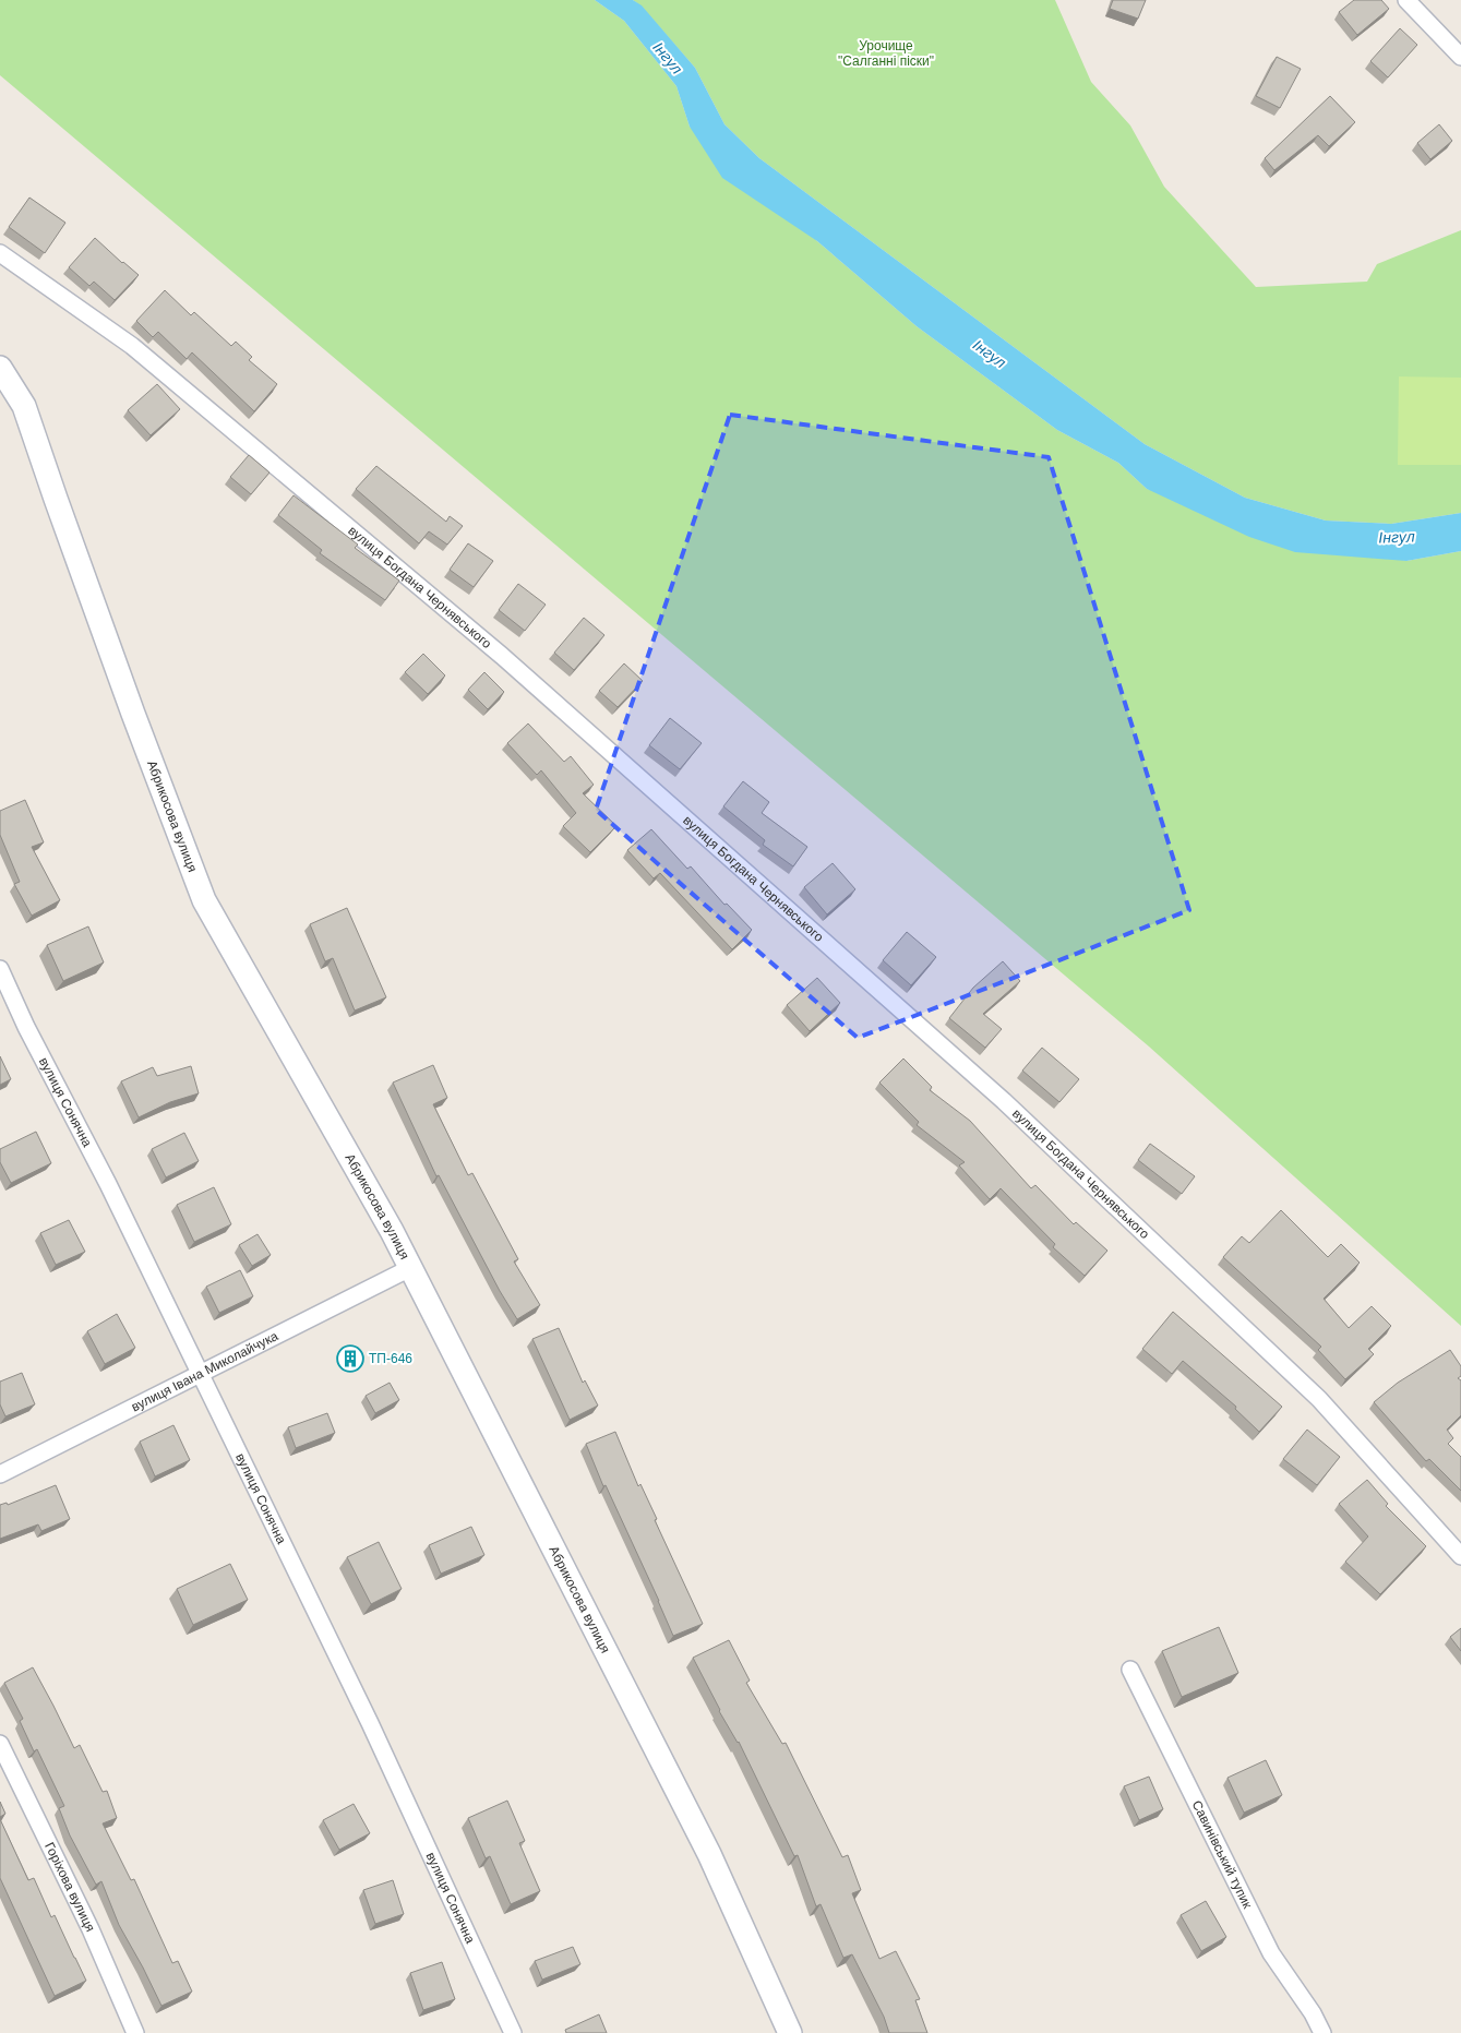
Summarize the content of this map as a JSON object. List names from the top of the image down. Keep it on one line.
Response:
{"streets":{"street":["вулиця Богдана Чернявського","Абрикосова вулиця","вулиця Сонячна","вулиця Івана Миколайчука","Савинівський тупик","Горіхова вулиця"]},"crossings":[["Абрикосова вулиця","вулиця Івана Миколайчука"],["вулиця Сонячна","вулиця Івана Миколайчука"]],"water":["Інгул"],"parks":["Урочище \"Салганні піски\""],"places":{"building":["ТП-646"]}}
